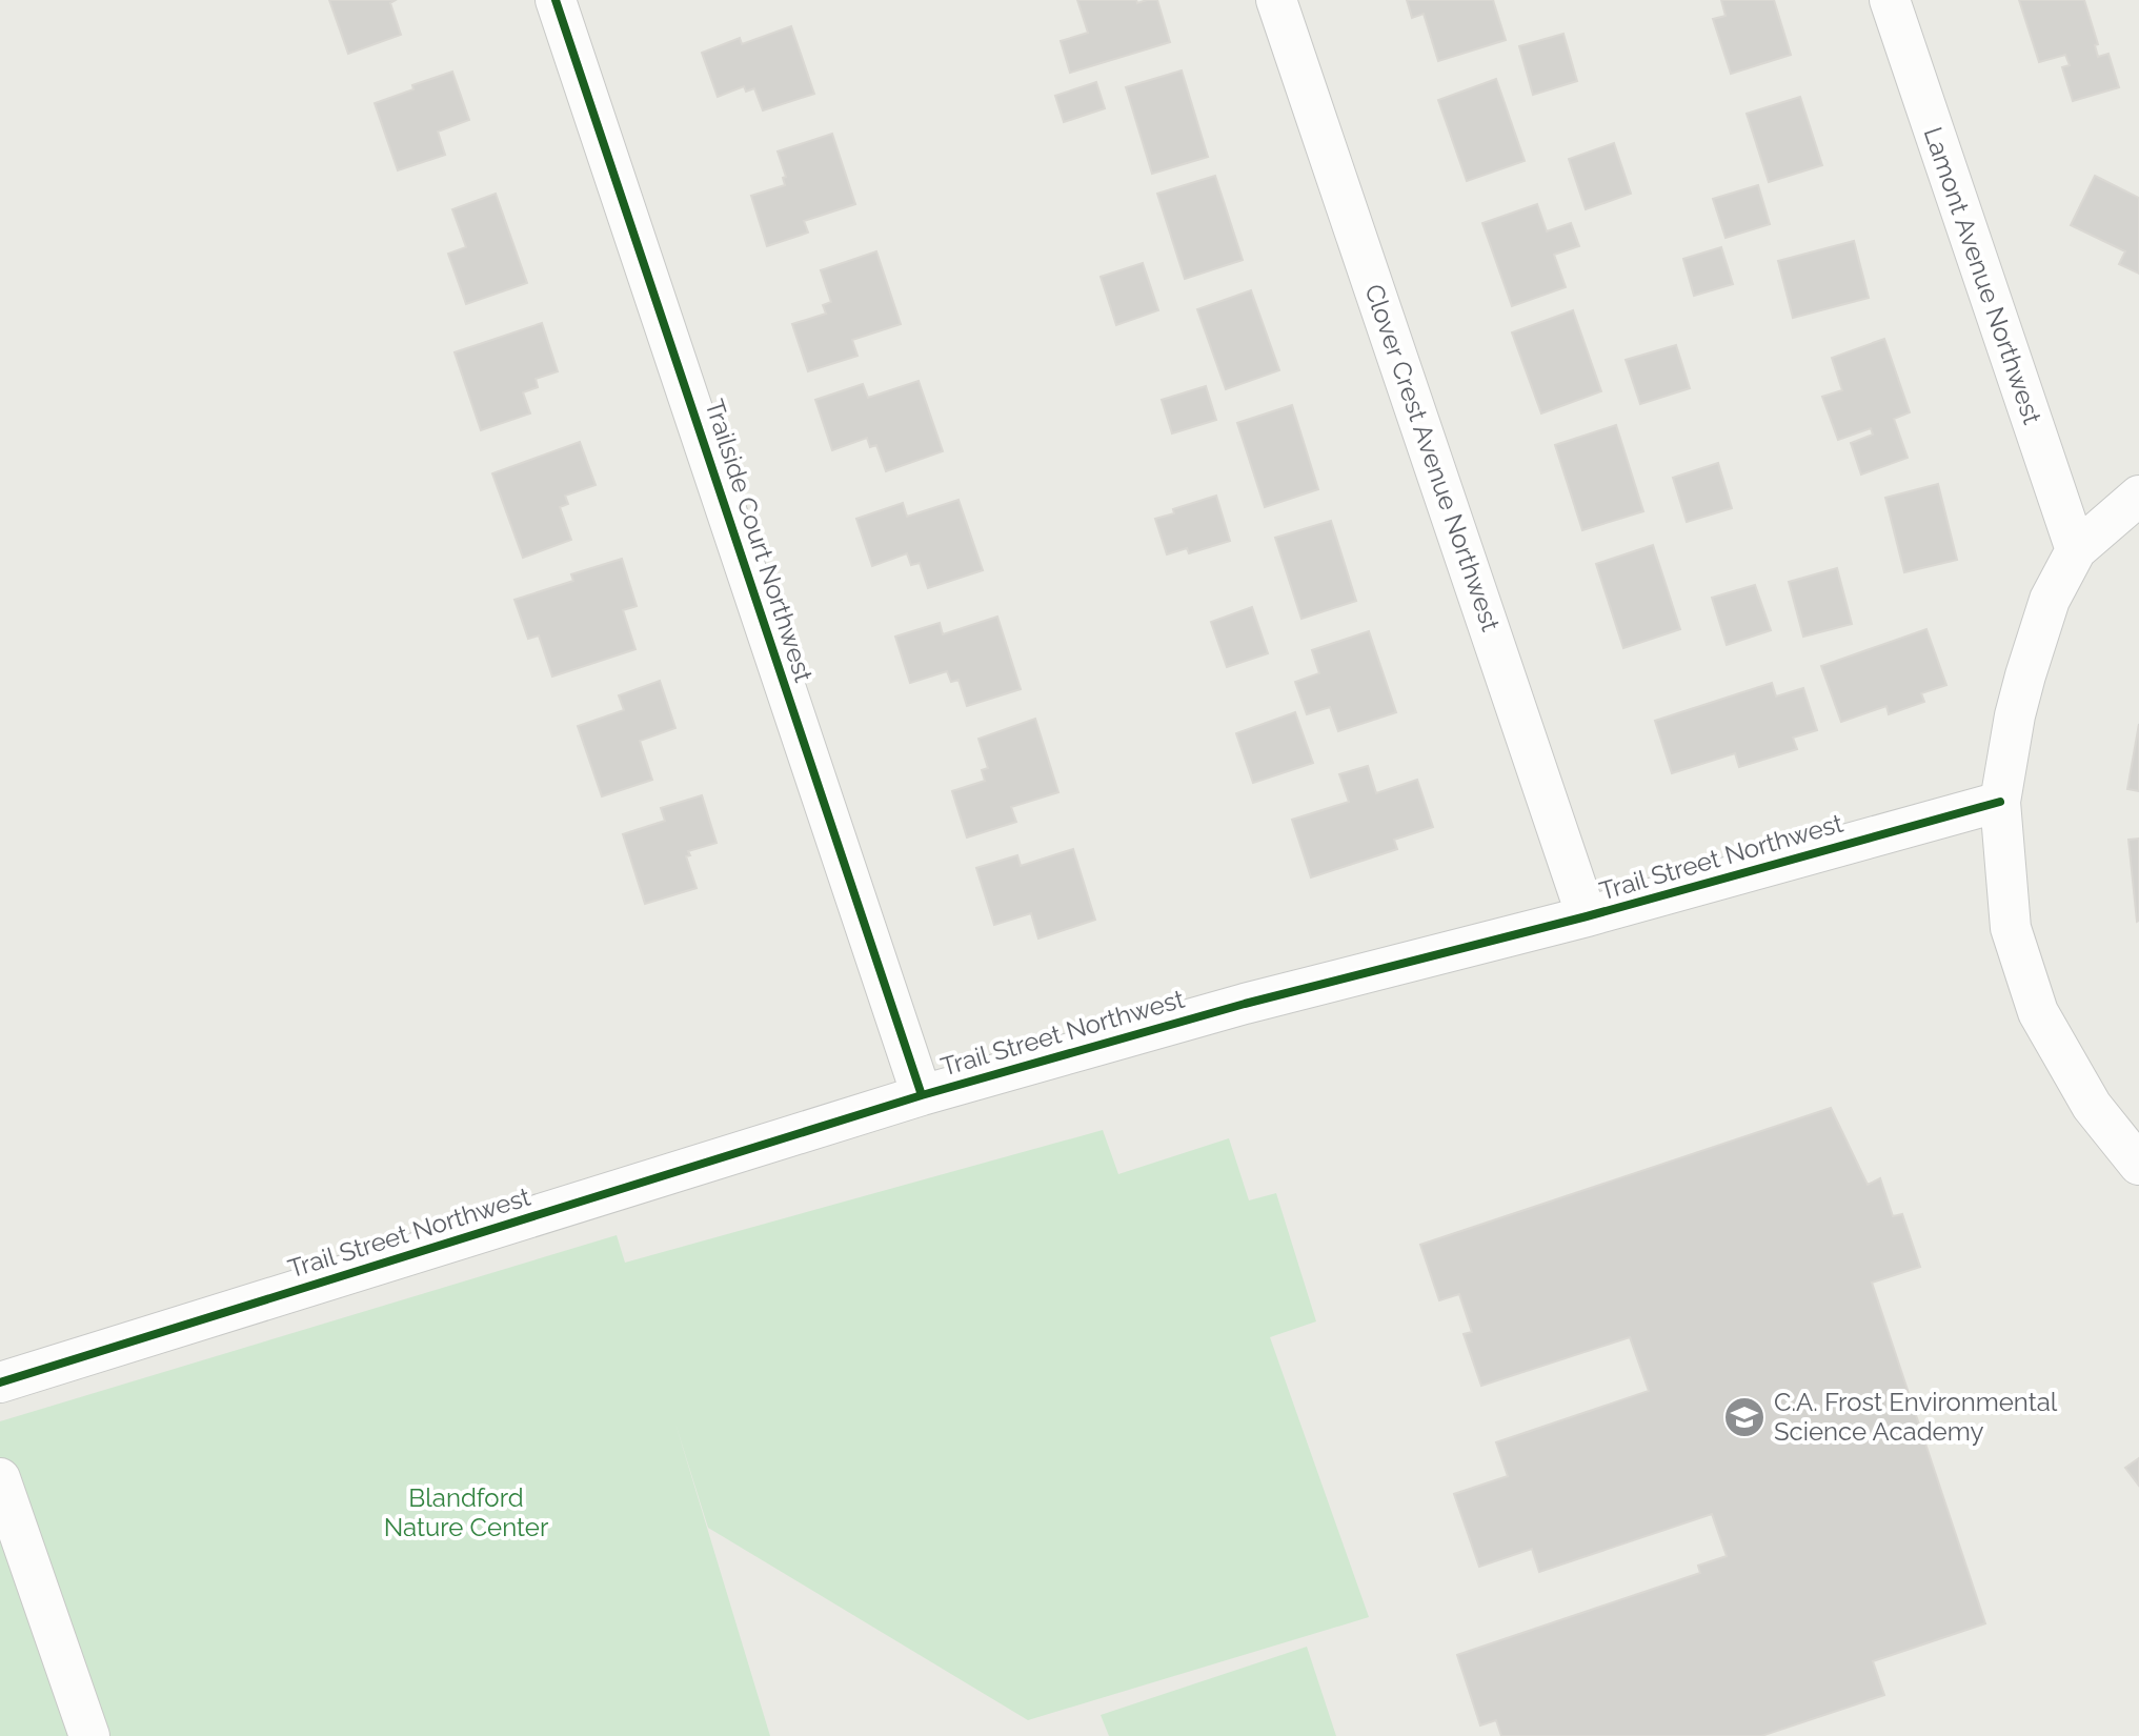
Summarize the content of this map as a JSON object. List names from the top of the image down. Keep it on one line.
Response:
{"streets":{"street":["Lamont Avenue Northwest","Clover Crest Avenue Northwest","Trailside Court Northwest","Trail Street Northwest"]},"crossings":[["Clover Crest Avenue Northwest","Trail Street Northwest"],["Trailside Court Northwest","Trail Street Northwest"]],"parks":["Blandford Nature Center"],"places":{"school or university":["C.A. Frost Environmental Science Academy"]}}
